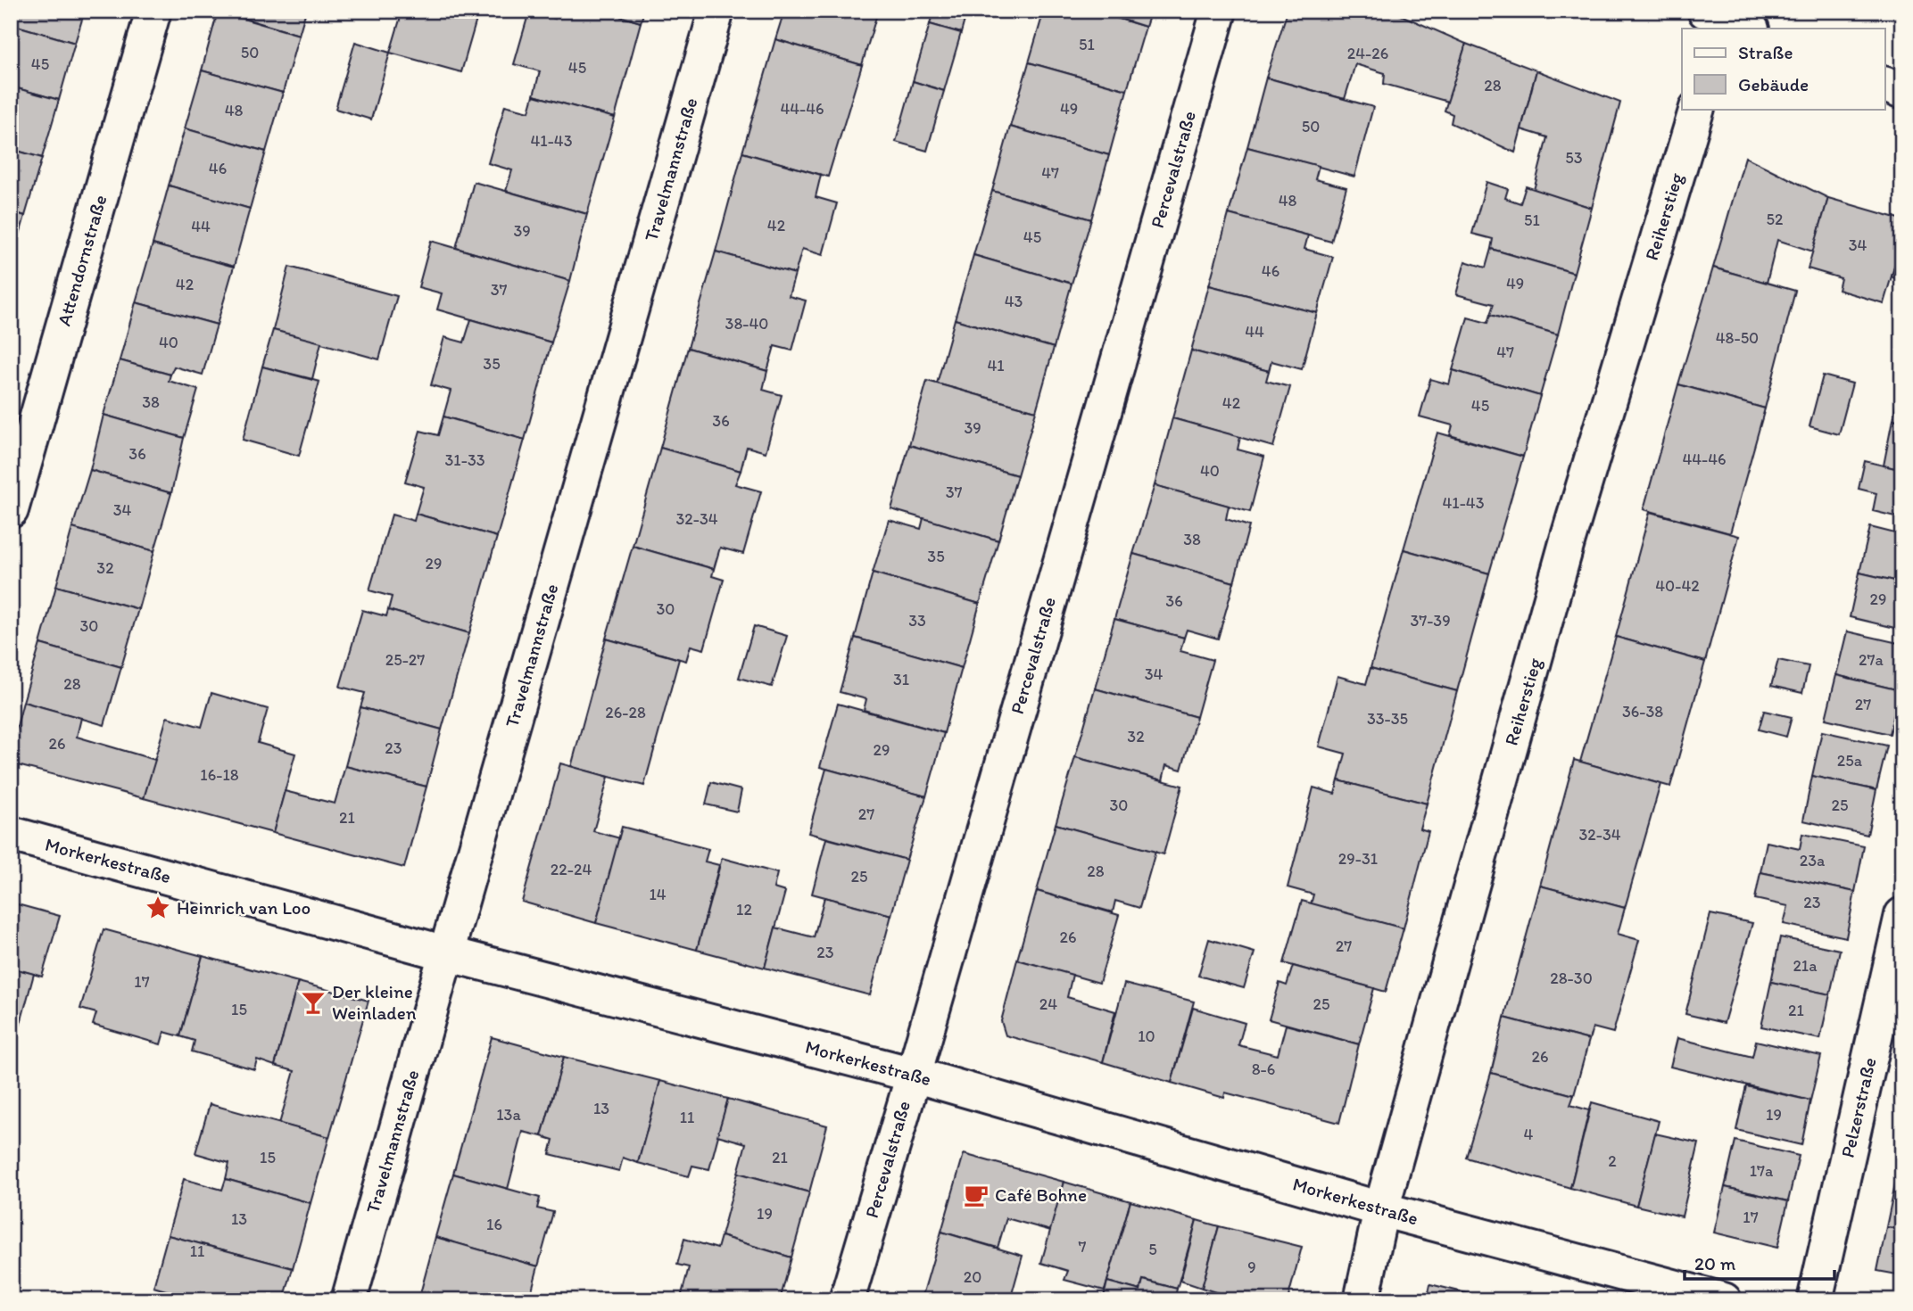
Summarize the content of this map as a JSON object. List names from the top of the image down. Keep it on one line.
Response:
{"streets":{"street":["Travelmannstraße","Percevalstraße","Reiherstieg","Attendornstraße","Morkerkestraße","Pelzerstraße"]},"crossings":[["Travelmannstraße","Morkerkestraße"],["Percevalstraße","Morkerkestraße"],["Reiherstieg","Morkerkestraße"]],"places":{"place":["Heinrich van Loo"],"bar":["Der kleine Weinladen"],"cafe":["Café Bohne"]},"house_numbers":["51","50","24-26","45","45","28","44-46","49","48","50","41-43","53","46","47","48","52","51","42","44","39","45","34","46","49","42","37","43","38-40","44","48-50","40","47","35","41","38","42","45","36","39","36","44-46","31-33","40","37","41-43","34","32-34","38","35","29","32","40-42","29","36","30","33","37-39","30","25-27","27a","34","31","28","27","36-38","26-28","33-35","32","26","23","29","25a","16-18","30","25","27","21","32-34","29-31","23a","22-24","28","25","14","23","12","26","27","23","21a","28-30","17","24","25","15","21","10","26","8-6","13","13a","19","11","4","15","21","2","17a","19","17","13","16","7","5","11","9","20"],"legend":["Straße","Gebäude"],"scale_bar":"20 m"}
